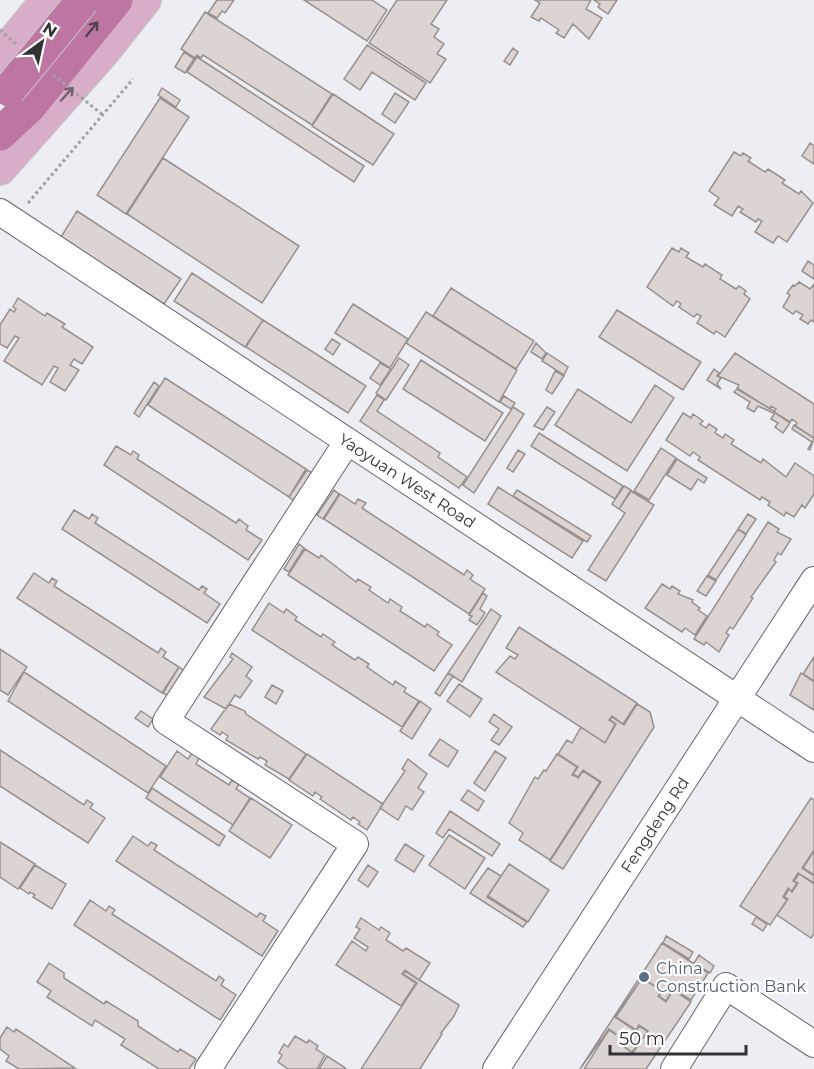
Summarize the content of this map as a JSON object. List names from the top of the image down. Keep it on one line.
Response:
{"streets":{"street":["Yaoyuan West Road","Fengdeng Rd"]},"crossings":[["Yaoyuan West Road","Fengdeng Rd"]],"places":["China Construction Bank"],"scale_bar":"50 m","north":"top right"}
